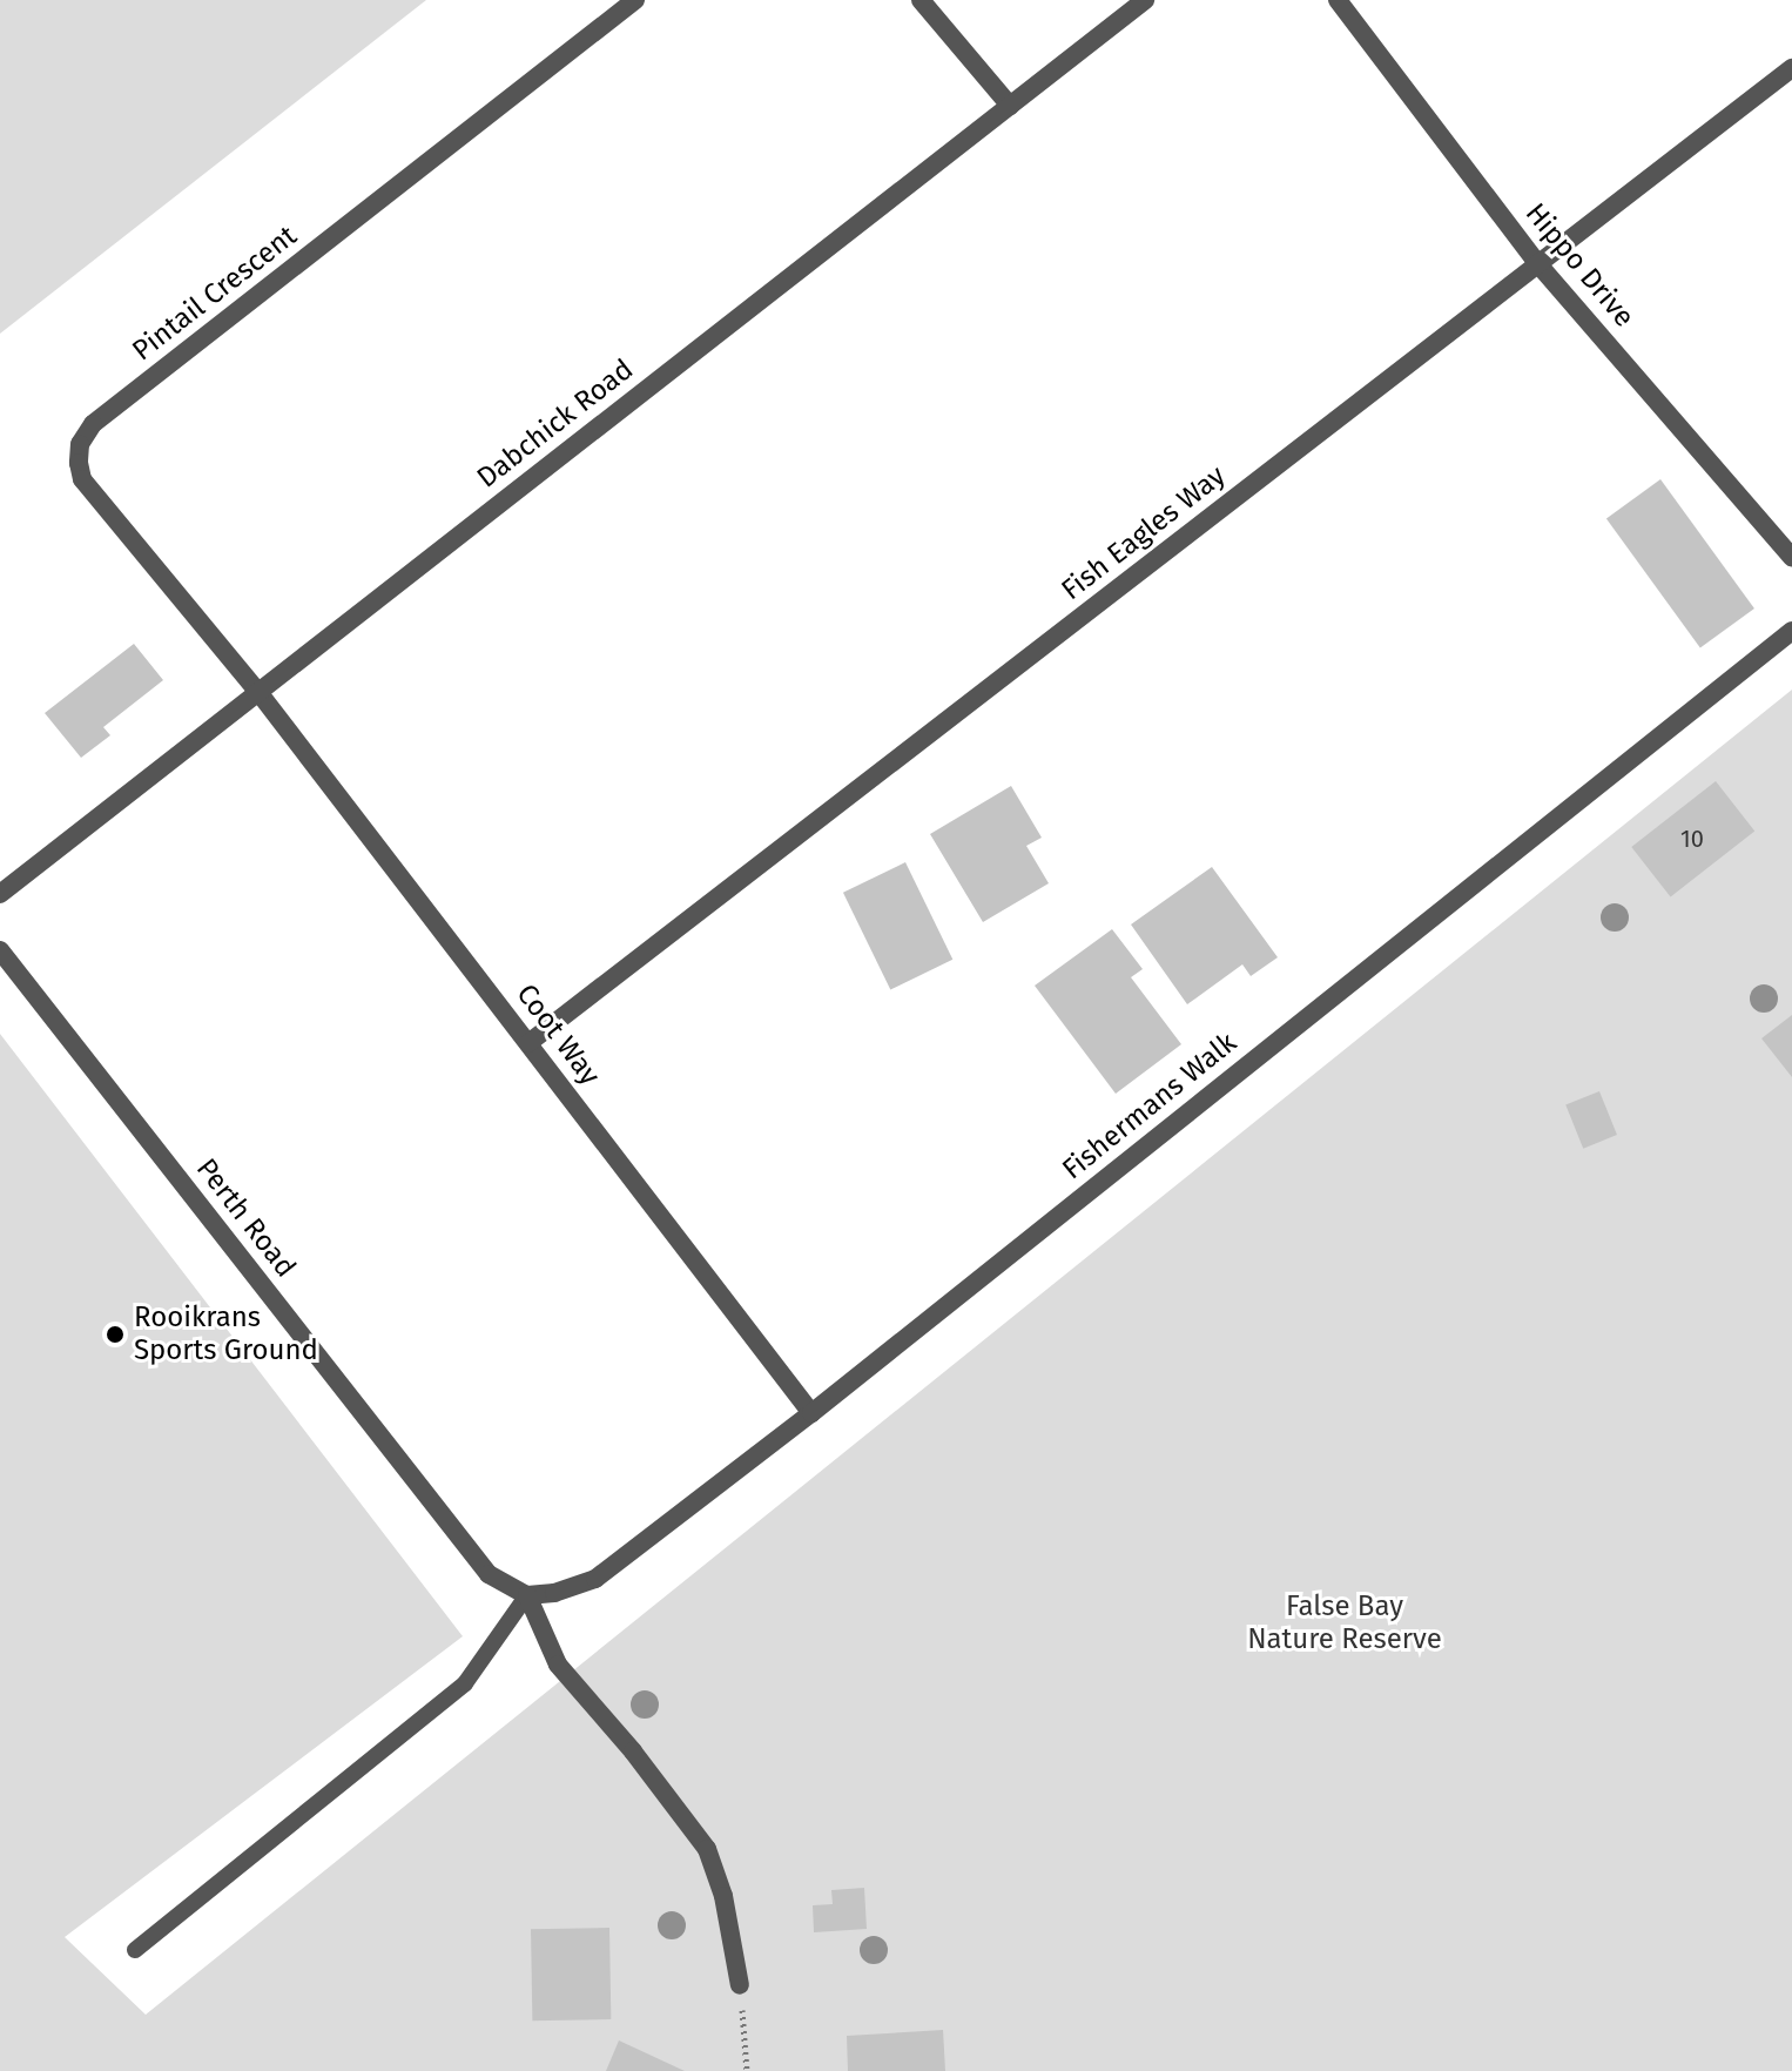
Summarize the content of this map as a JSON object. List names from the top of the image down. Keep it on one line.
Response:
{"streets":{"street":["Hippo Drive","Pintail Crescent","Dabchick Road","Fish Eagles Way","Coot Way","Fishermans Walk","Perth Road"]},"crossings":[["Hippo Drive","Fish Eagles Way"],["Pintail Crescent","Dabchick Road"],["Pintail Crescent","Coot Way"],["Dabchick Road","Coot Way"],["Fish Eagles Way","Coot Way"],["Coot Way","Fishermans Walk"],["Fishermans Walk","Perth Road"]],"parks":["False Bay Nature Reserve"],"places":["Rooikrans Sports Ground"],"house_numbers":["10"]}
